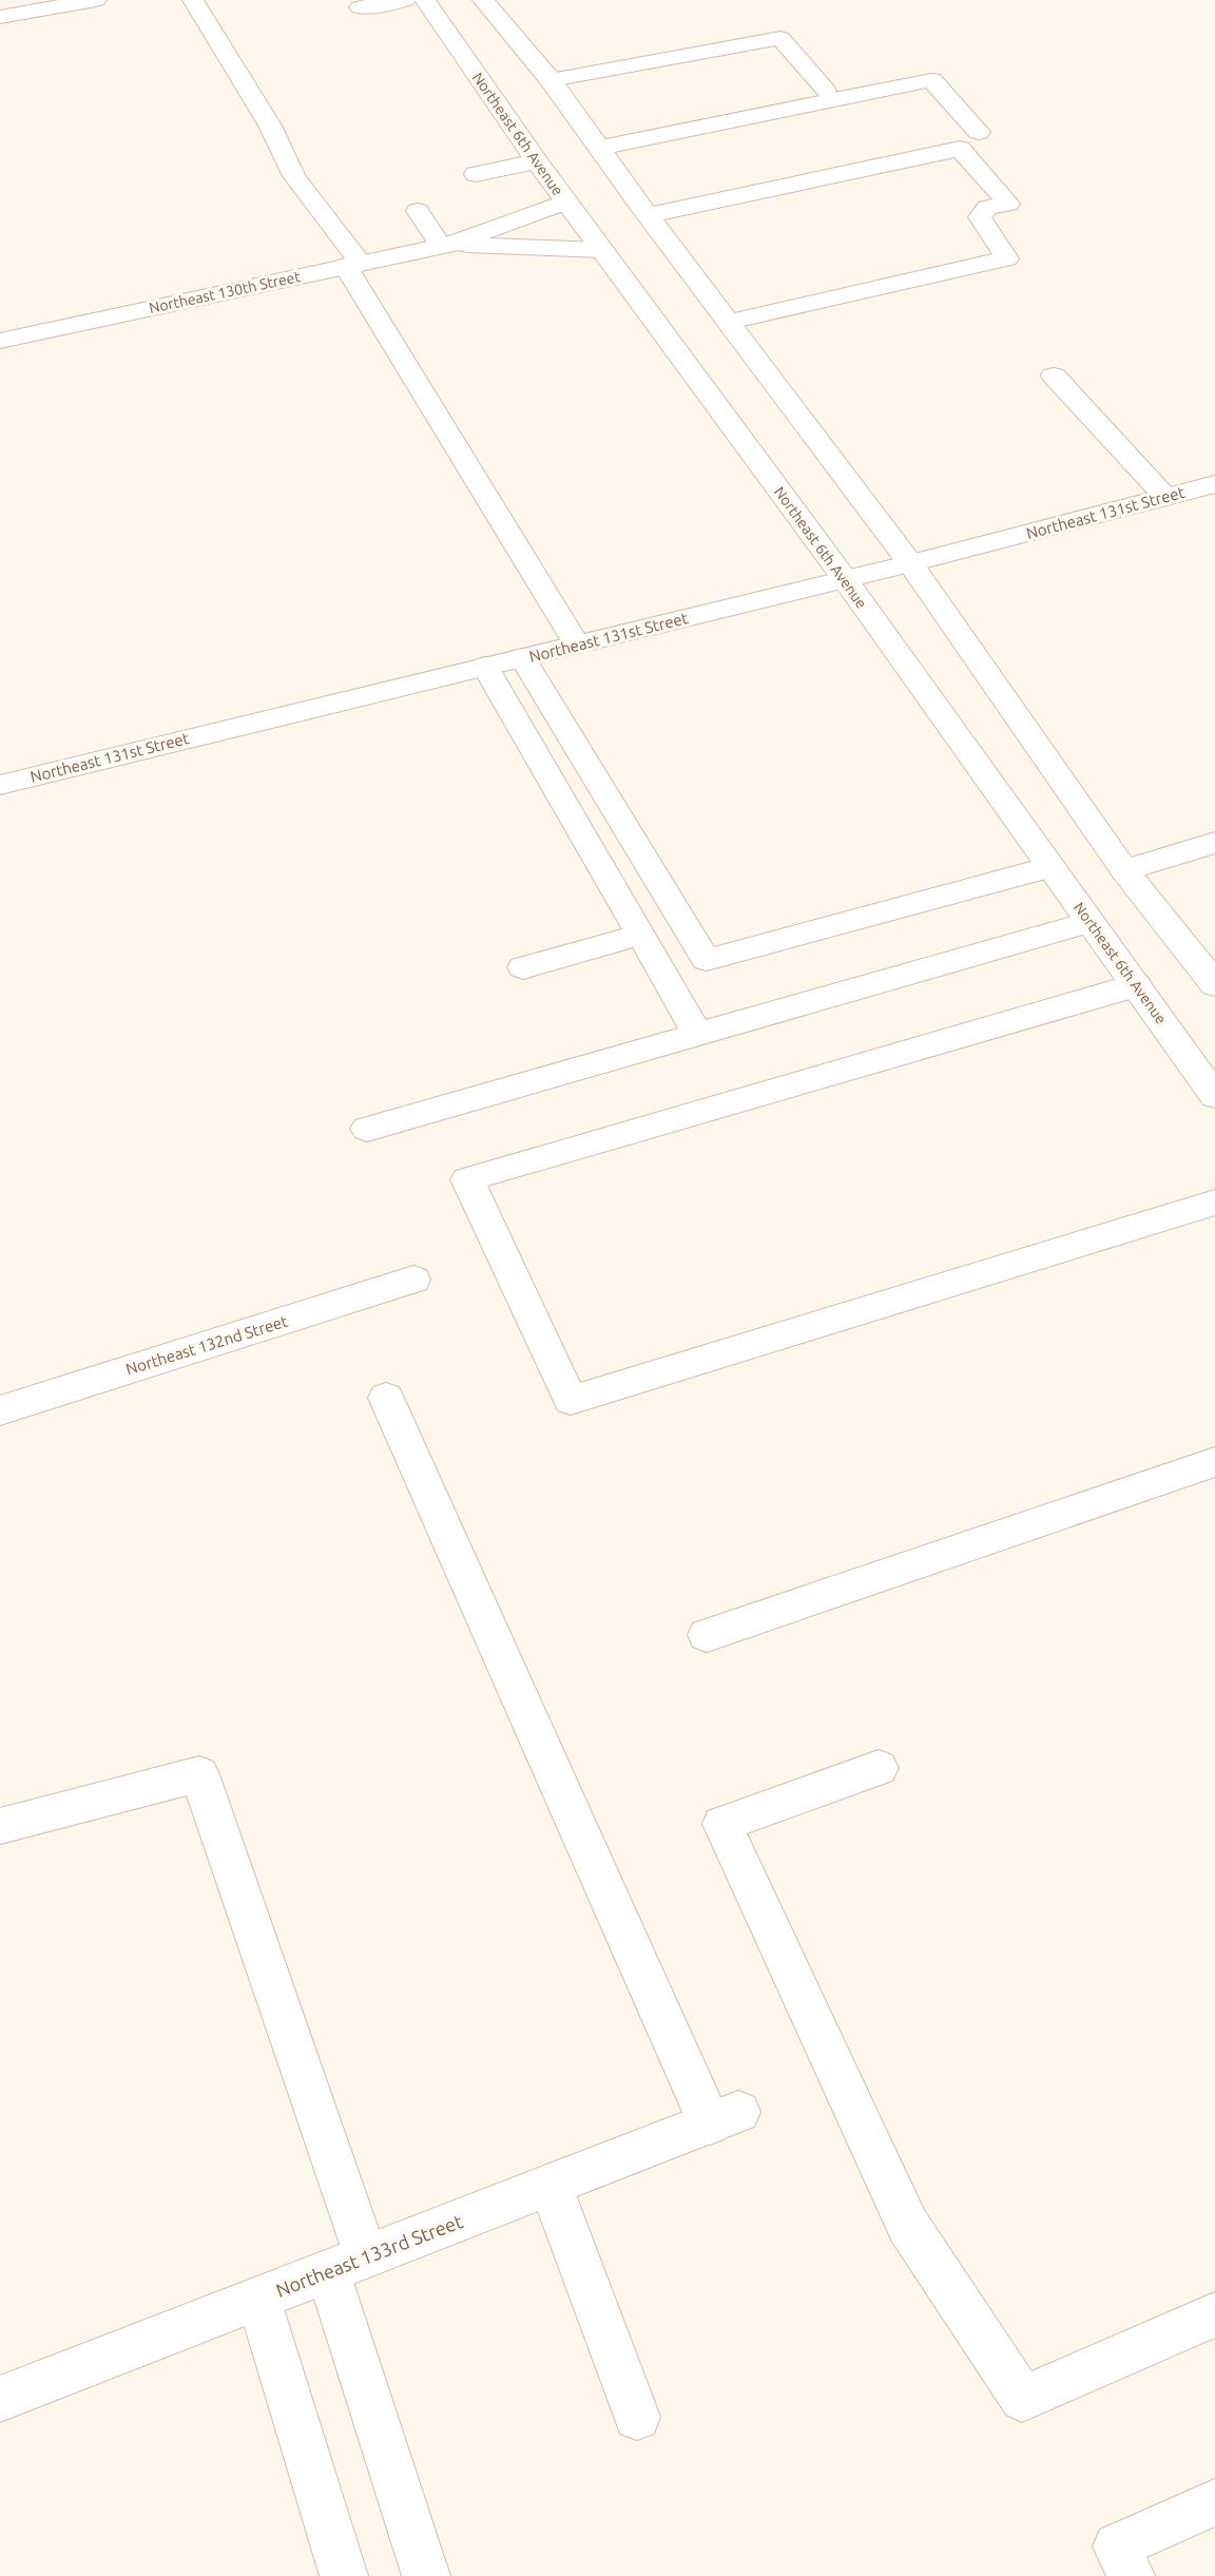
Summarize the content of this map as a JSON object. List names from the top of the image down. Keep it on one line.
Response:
{"streets":{"main road":["Northeast 6th Avenue","Northeast 130th Street","Northeast 131st Street","Northeast 132nd Street","Northeast 133rd Street"]},"crossings":[["Northeast 6th Avenue","Northeast 130th Street"],["Northeast 6th Avenue","Northeast 131st Street"]]}
